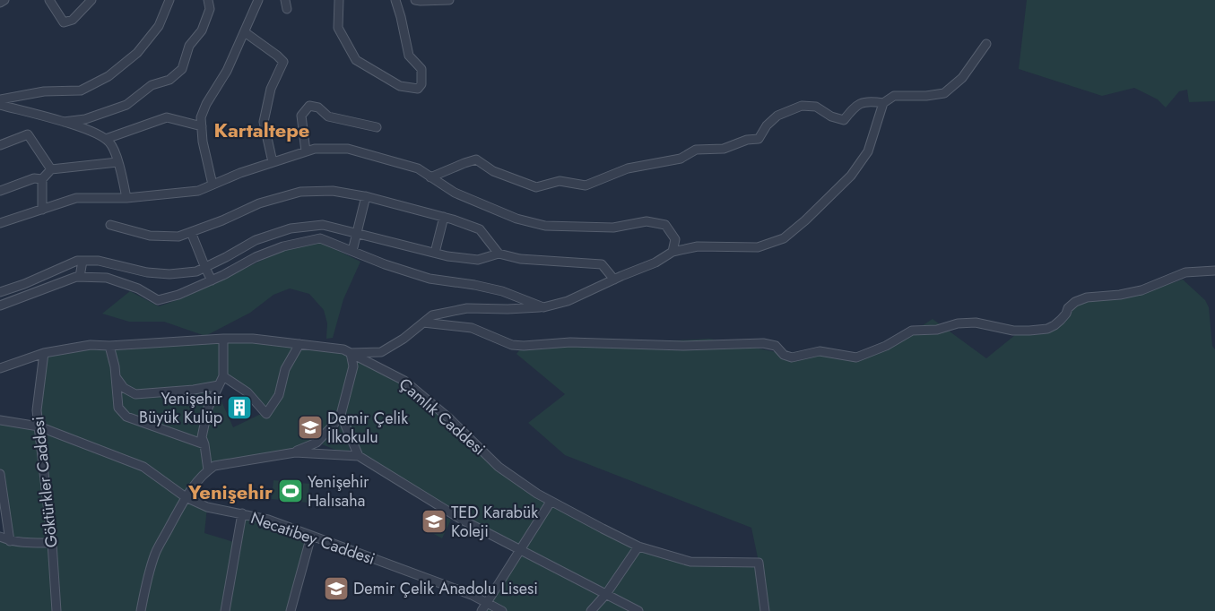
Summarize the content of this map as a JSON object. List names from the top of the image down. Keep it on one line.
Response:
{"streets":{"street":["Çamlık Caddesi","Göktürkler Caddesi","Necatibey Caddesi"]},"crossings":[["Çamlık Caddesi","Göktürkler Caddesi"],["Göktürkler Caddesi","Necatibey Caddesi"]],"districts":["Kartaltepe","Yenişehir"],"places":{"building":["Yenişehir Büyük Kulüp"],"school or university":["Demir Çelik İlkokulu","TED Karabük Koleji","Demir Çelik Anadolu Lisesi"],"sports":["Yenişehir Halısaha"]}}
